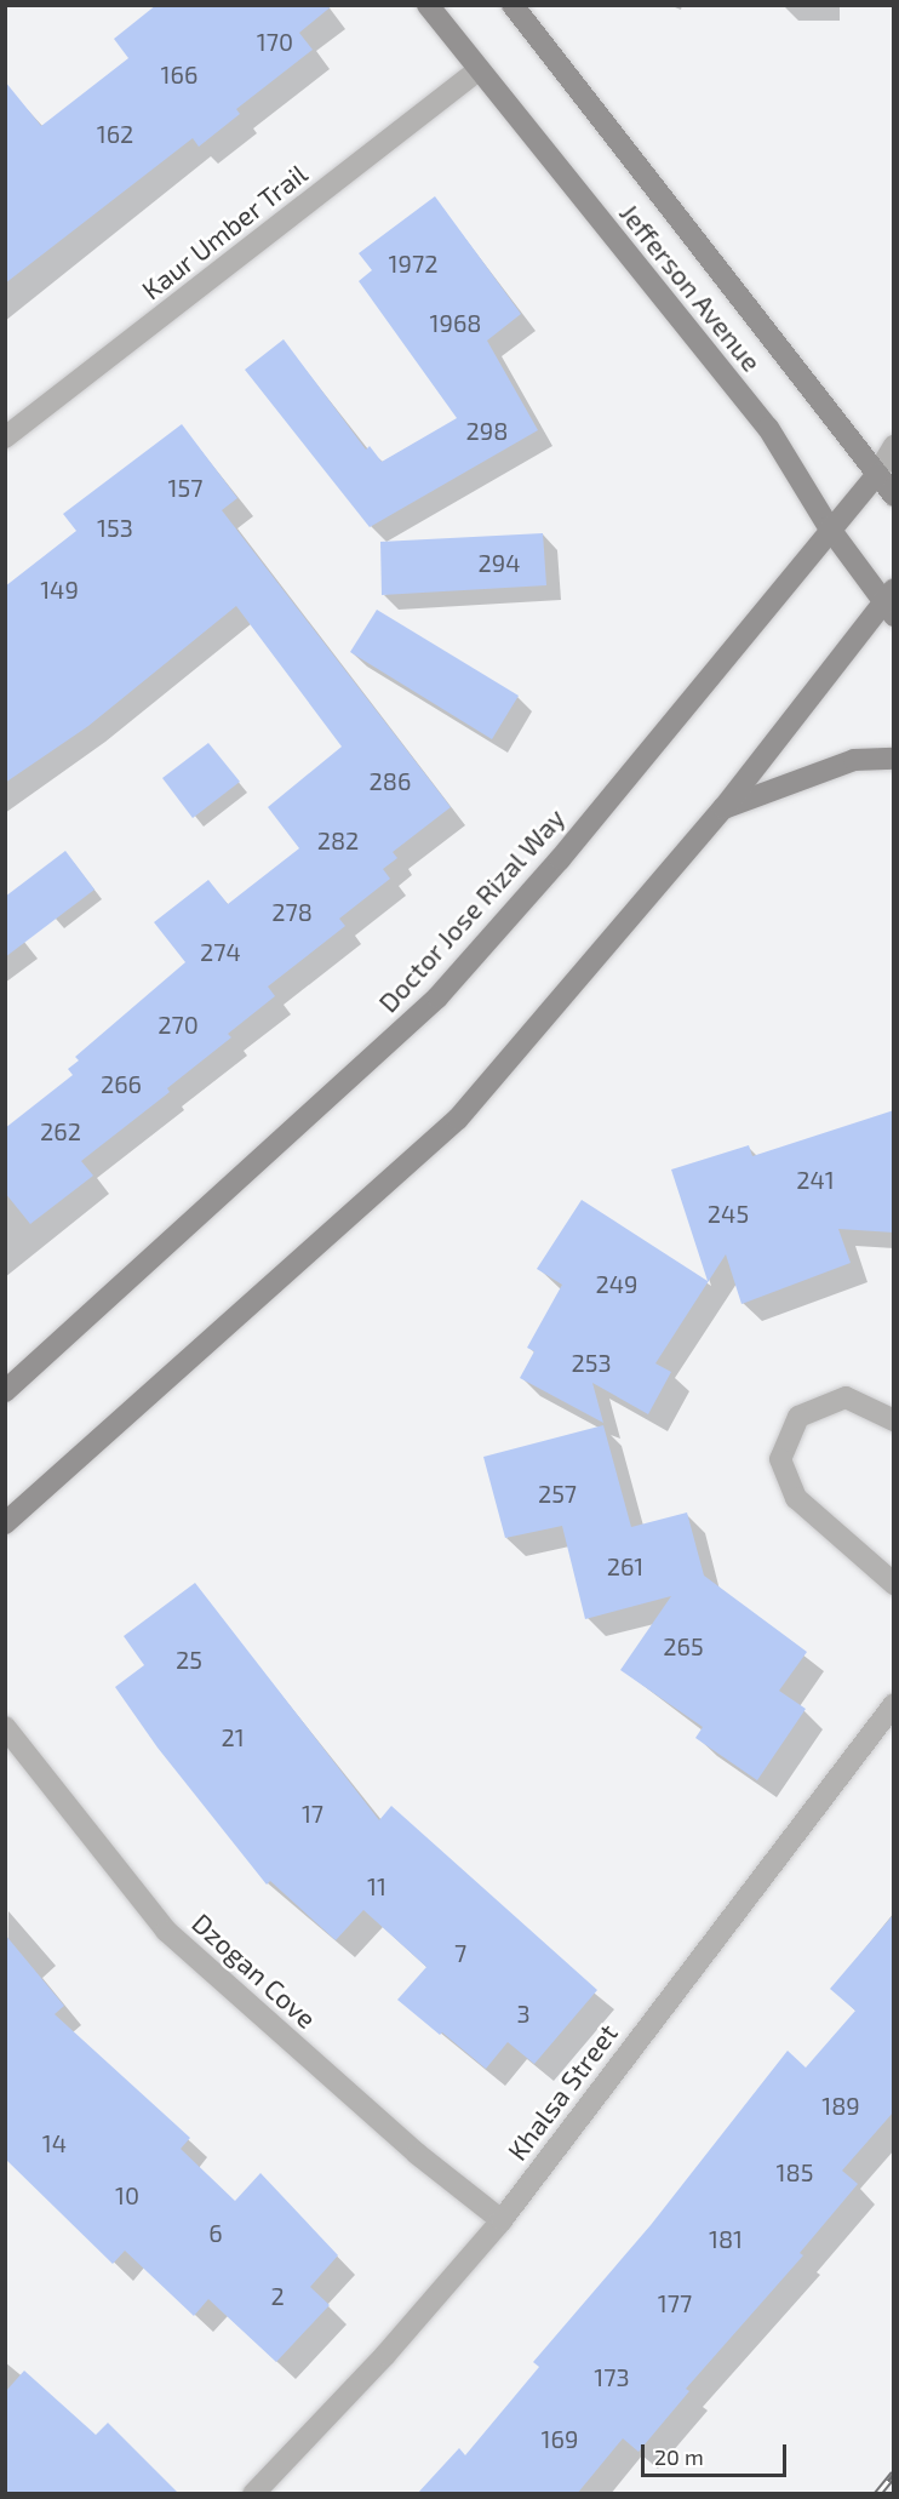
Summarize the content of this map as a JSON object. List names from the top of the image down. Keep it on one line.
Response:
{"streets":{"street":["Kaur Umber Trail","Jefferson Avenue","Doctor Jose Rizal Way","Dzogan Cove","Khalsa Street"]},"crossings":[["Kaur Umber Trail","Jefferson Avenue"],["Jefferson Avenue","Doctor Jose Rizal Way"],["Dzogan Cove","Khalsa Street"]],"house_numbers":["170","166","162","1972","1968","298","157","153","294","149","286","282","278","274","270","266","262","241","245","249","253","257","261","265","25","21","17","11","7","3","189","14","185","10","6","181","2","177","173","169"],"scale_bar":"20 m"}
